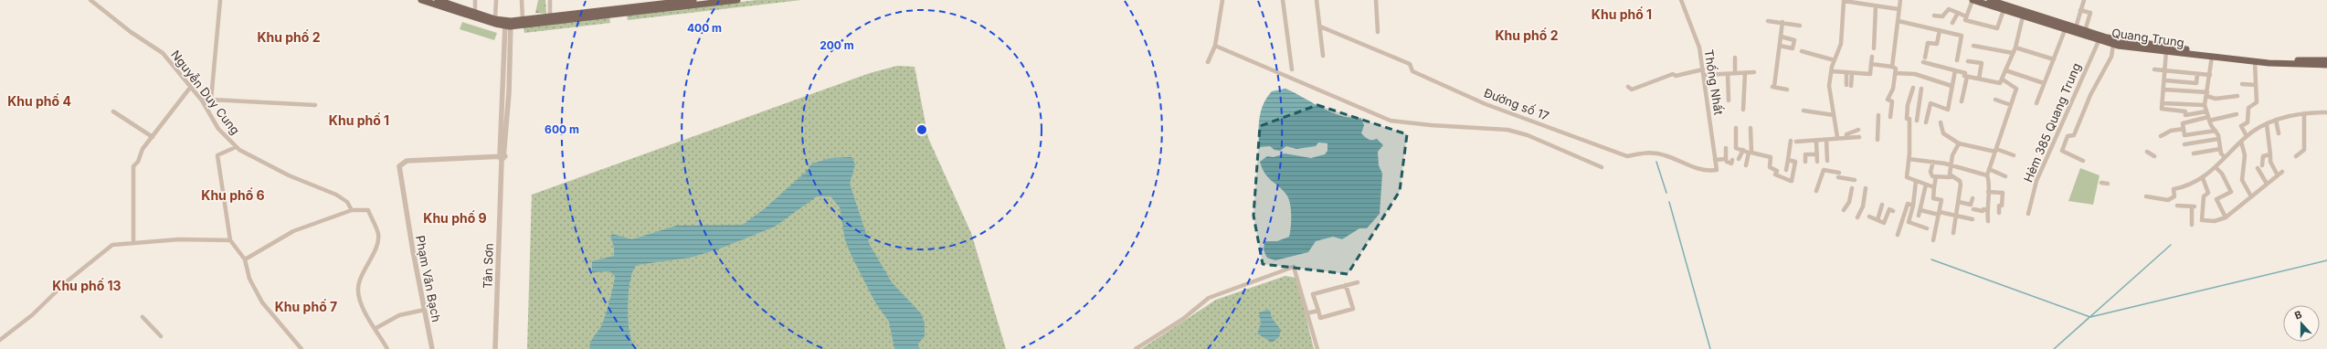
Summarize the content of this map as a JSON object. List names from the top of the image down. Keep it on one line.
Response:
{"streets":{"main road":["Quang Trung"],"street":["Thống Nhất","Nguyễn Duy Cung","Đường số 17","Hẻm 385 Quang Trung","Tân Sơn","Phạm Văn Bạch"]},"crossings":[["Quang Trung","Hẻm 385 Quang Trung"],["Thống Nhất","Đường số 17"],["Tân Sơn","Phạm Văn Bạch"]],"districts":["Khu phố 1","Khu phố 2","Khu phố 2","Khu phố 4","Khu phố 1","Khu phố 6","Khu phố 9","Khu phố 13","Khu phố 7"],"north":"top","rings":["400 m","200 m","600 m"]}
